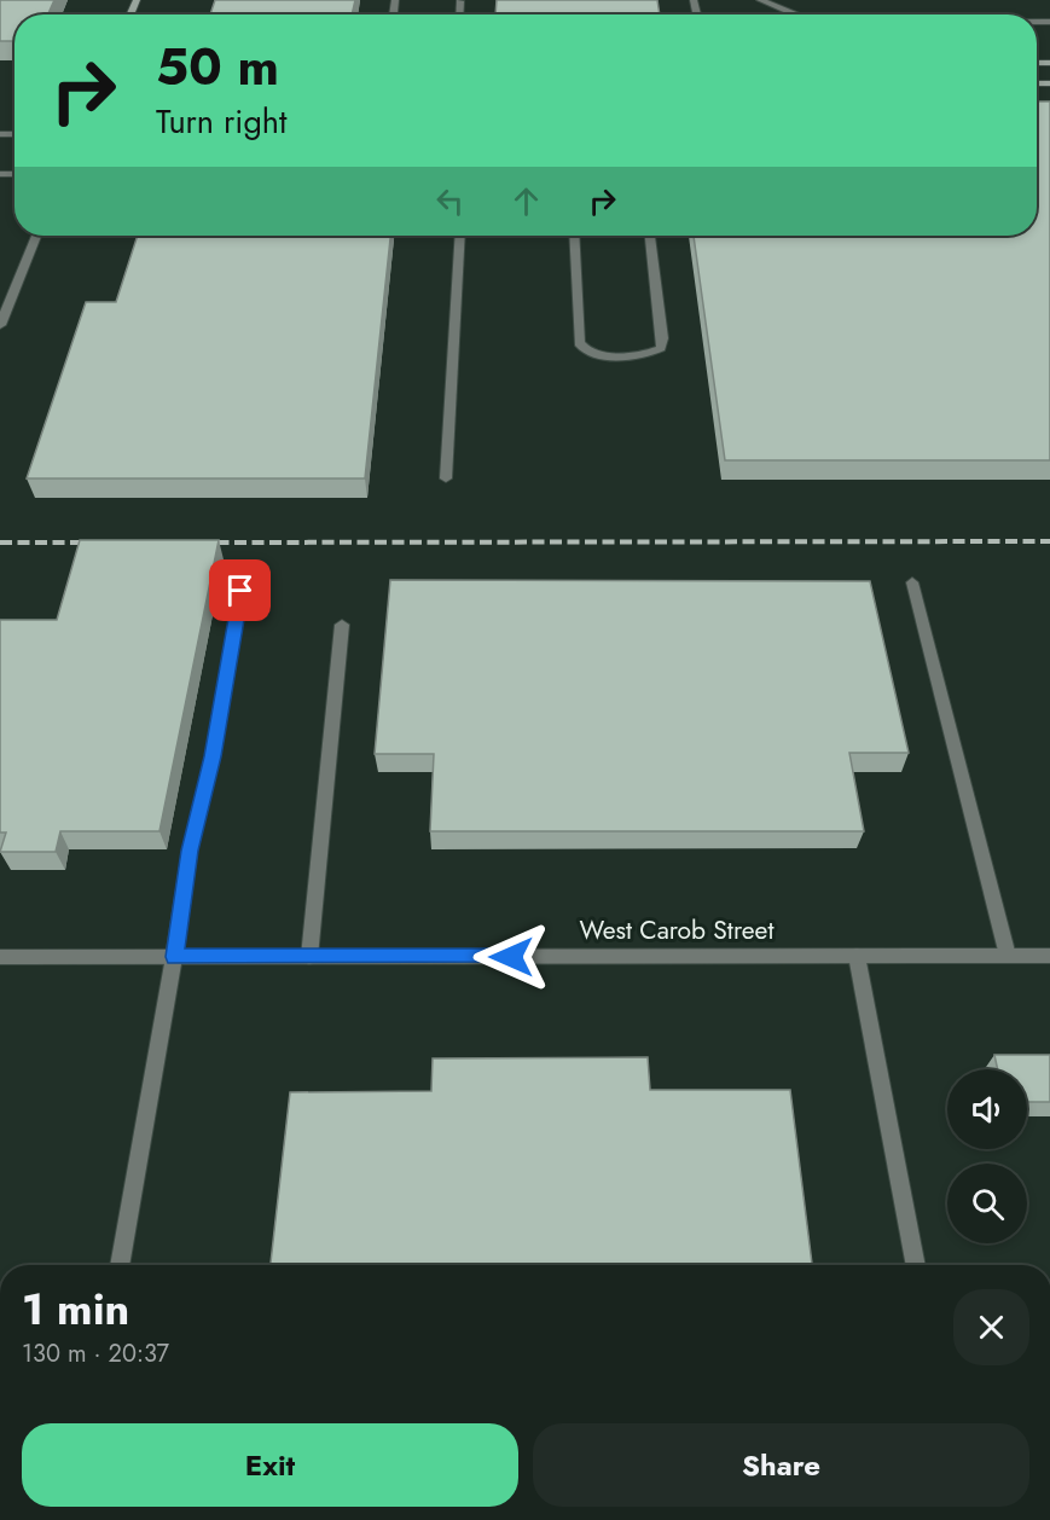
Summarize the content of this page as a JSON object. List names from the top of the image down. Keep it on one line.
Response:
{"streets":{"street":["West Carob Street"]},"page":{"turn":["50 m","Turn right"],"heading":["1 min","130 m · 20:37"],"buttons":["Exit","Share"]}}
